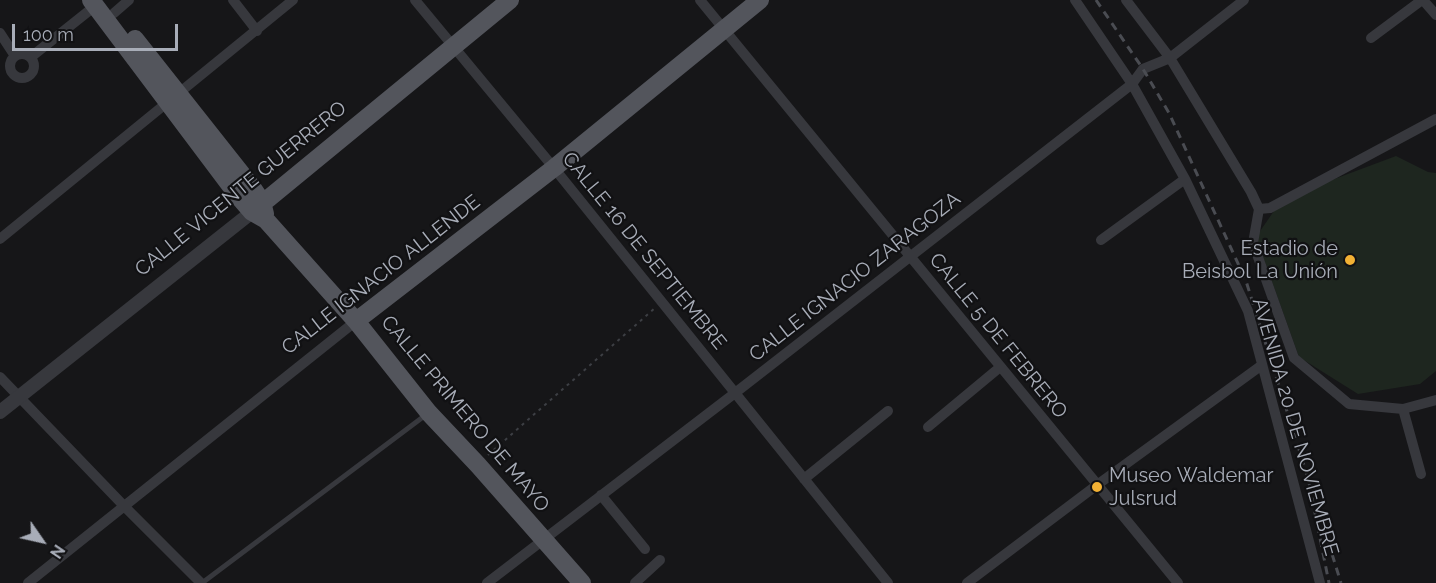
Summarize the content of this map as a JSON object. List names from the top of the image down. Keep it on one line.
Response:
{"streets":{"main road":["CALLE VICENTE GUERRERO","CALLE IGNACIO ALLENDE","CALLE PRIMERO DE MAYO"],"street":["CALLE 16 DE SEPTIEMBRE","CALLE IGNACIO ZARAGOZA","CALLE 5 DE FEBRERO","AVENIDA 20 DE NOVIEMBRE"]},"crossings":[["CALLE VICENTE GUERRERO","CALLE 16 DE SEPTIEMBRE"],["CALLE VICENTE GUERRERO","CALLE PRIMERO DE MAYO"],["CALLE 16 DE SEPTIEMBRE","CALLE IGNACIO ALLENDE"],["CALLE 16 DE SEPTIEMBRE","CALLE IGNACIO ZARAGOZA"],["CALLE IGNACIO ALLENDE","CALLE 5 DE FEBRERO"],["CALLE IGNACIO ALLENDE","CALLE PRIMERO DE MAYO"],["CALLE IGNACIO ZARAGOZA","CALLE 5 DE FEBRERO"],["CALLE IGNACIO ZARAGOZA","CALLE PRIMERO DE MAYO"],["CALLE IGNACIO ZARAGOZA","AVENIDA 20 DE NOVIEMBRE"]],"places":["Estadio de Beisbol La Unión","Museo Waldemar Julsrud"],"scale_bar":"100 m","north":"bottom right"}
